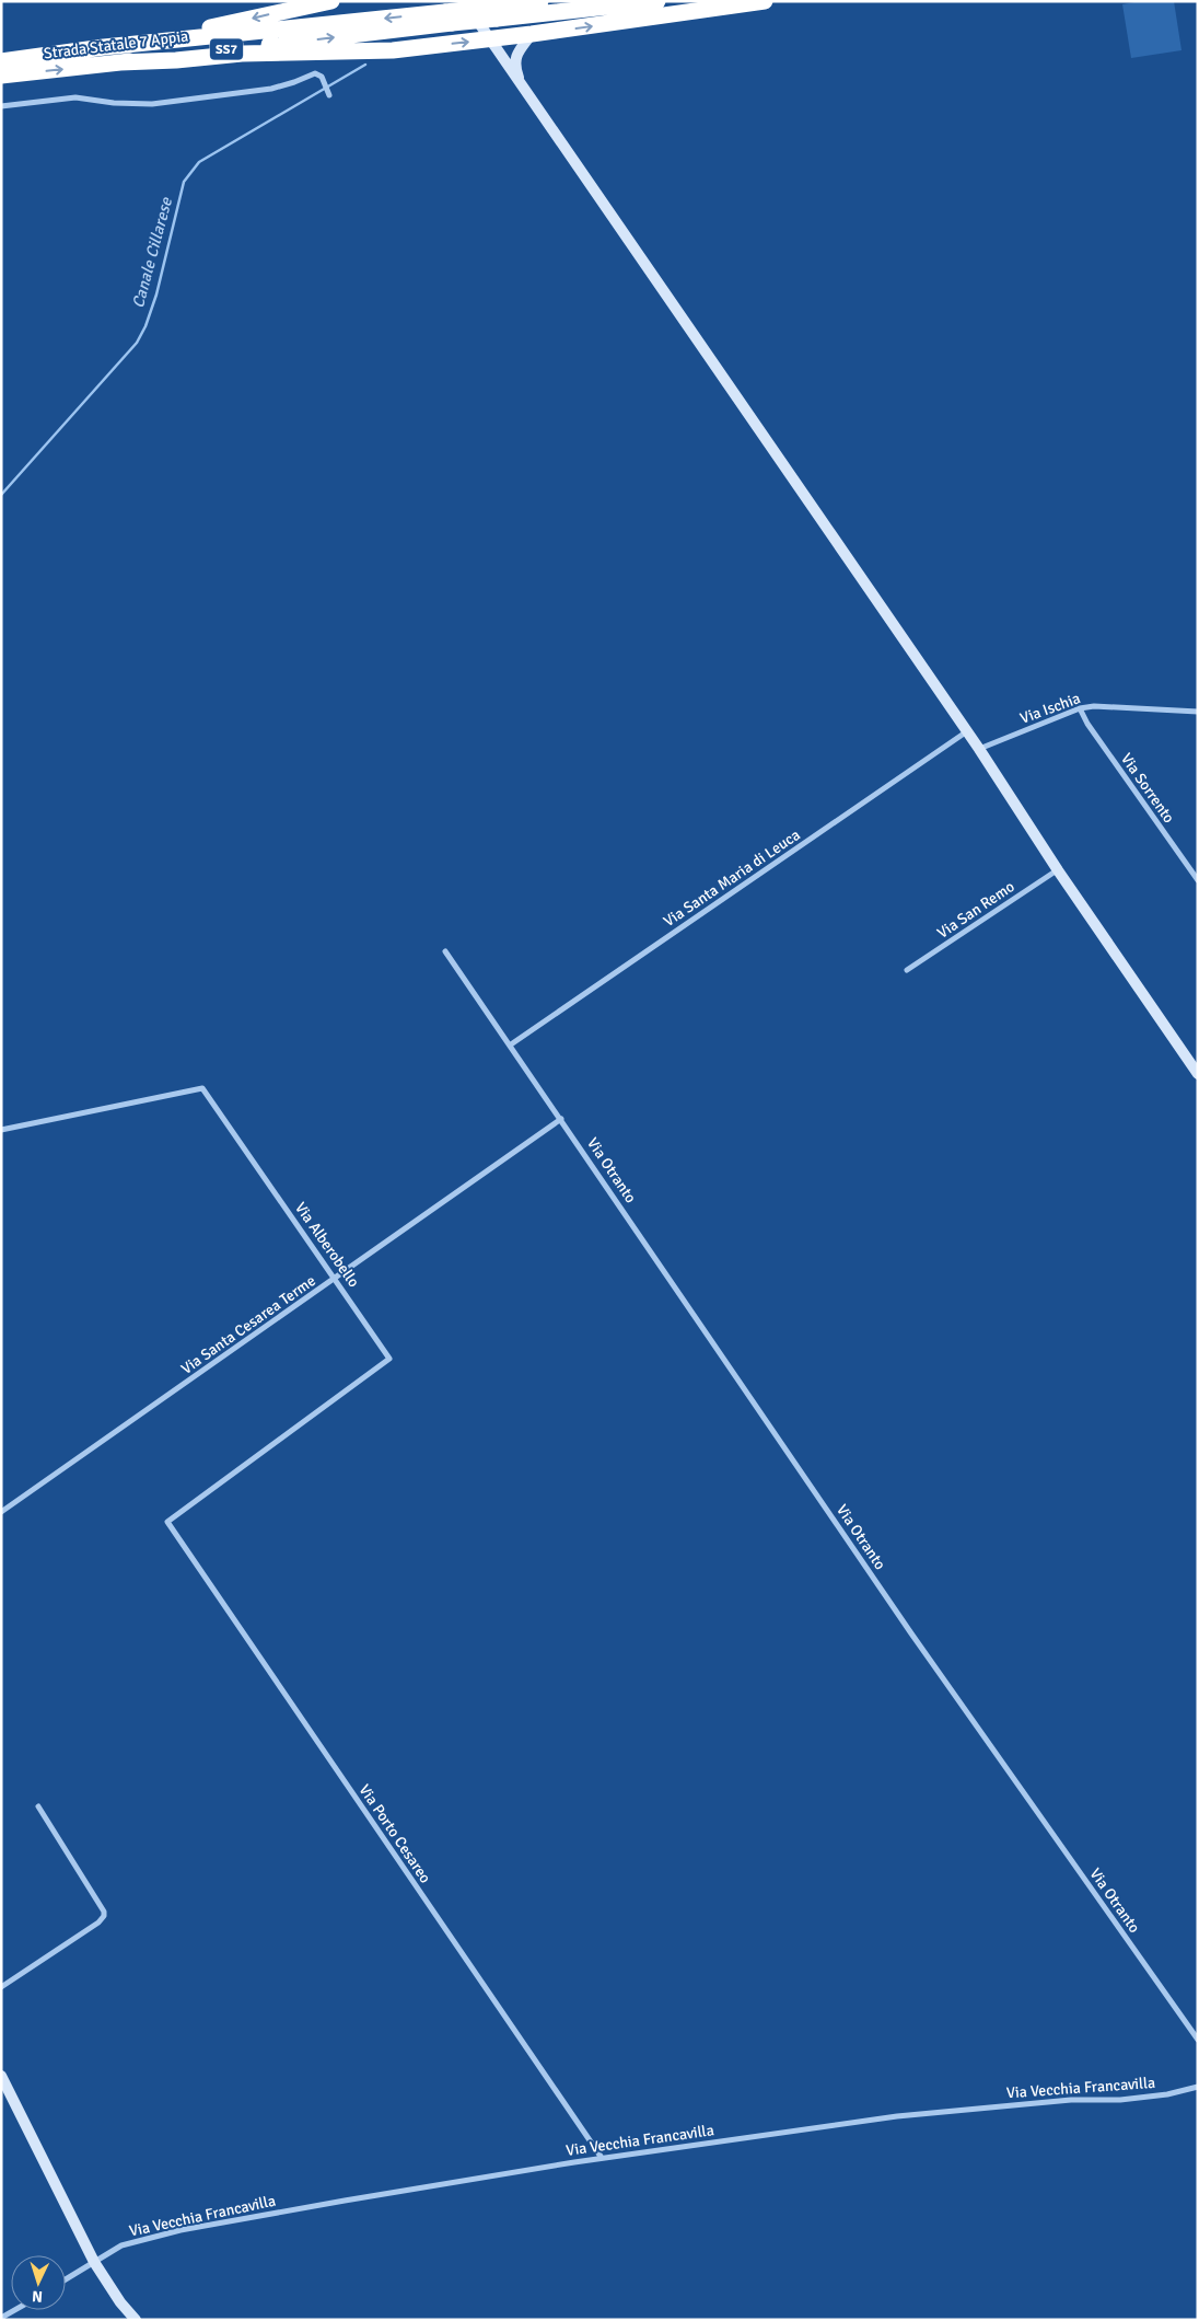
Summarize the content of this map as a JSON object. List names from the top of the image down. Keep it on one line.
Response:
{"streets":{"highway":["Strada Statale 7 Appia","SS7"],"street":["Via Ischia","Via Sorrento","Via Santa Maria di Leuca","Via San Remo","Via Otranto","Via Alberobello","Via Santa Cesarea Terme","Via Porto Cesareo","Via Vecchia Francavilla"]},"crossings":[["Via Ischia","Via Sorrento"],["Via Santa Maria di Leuca","Via Otranto"],["Via Otranto","Via Santa Cesarea Terme"],["Via Alberobello","Via Santa Cesarea Terme"],["Via Alberobello","Via Porto Cesareo"],["Via Porto Cesareo","Via Vecchia Francavilla"]],"water":["Canale Cillarese"],"north":"bottom"}
